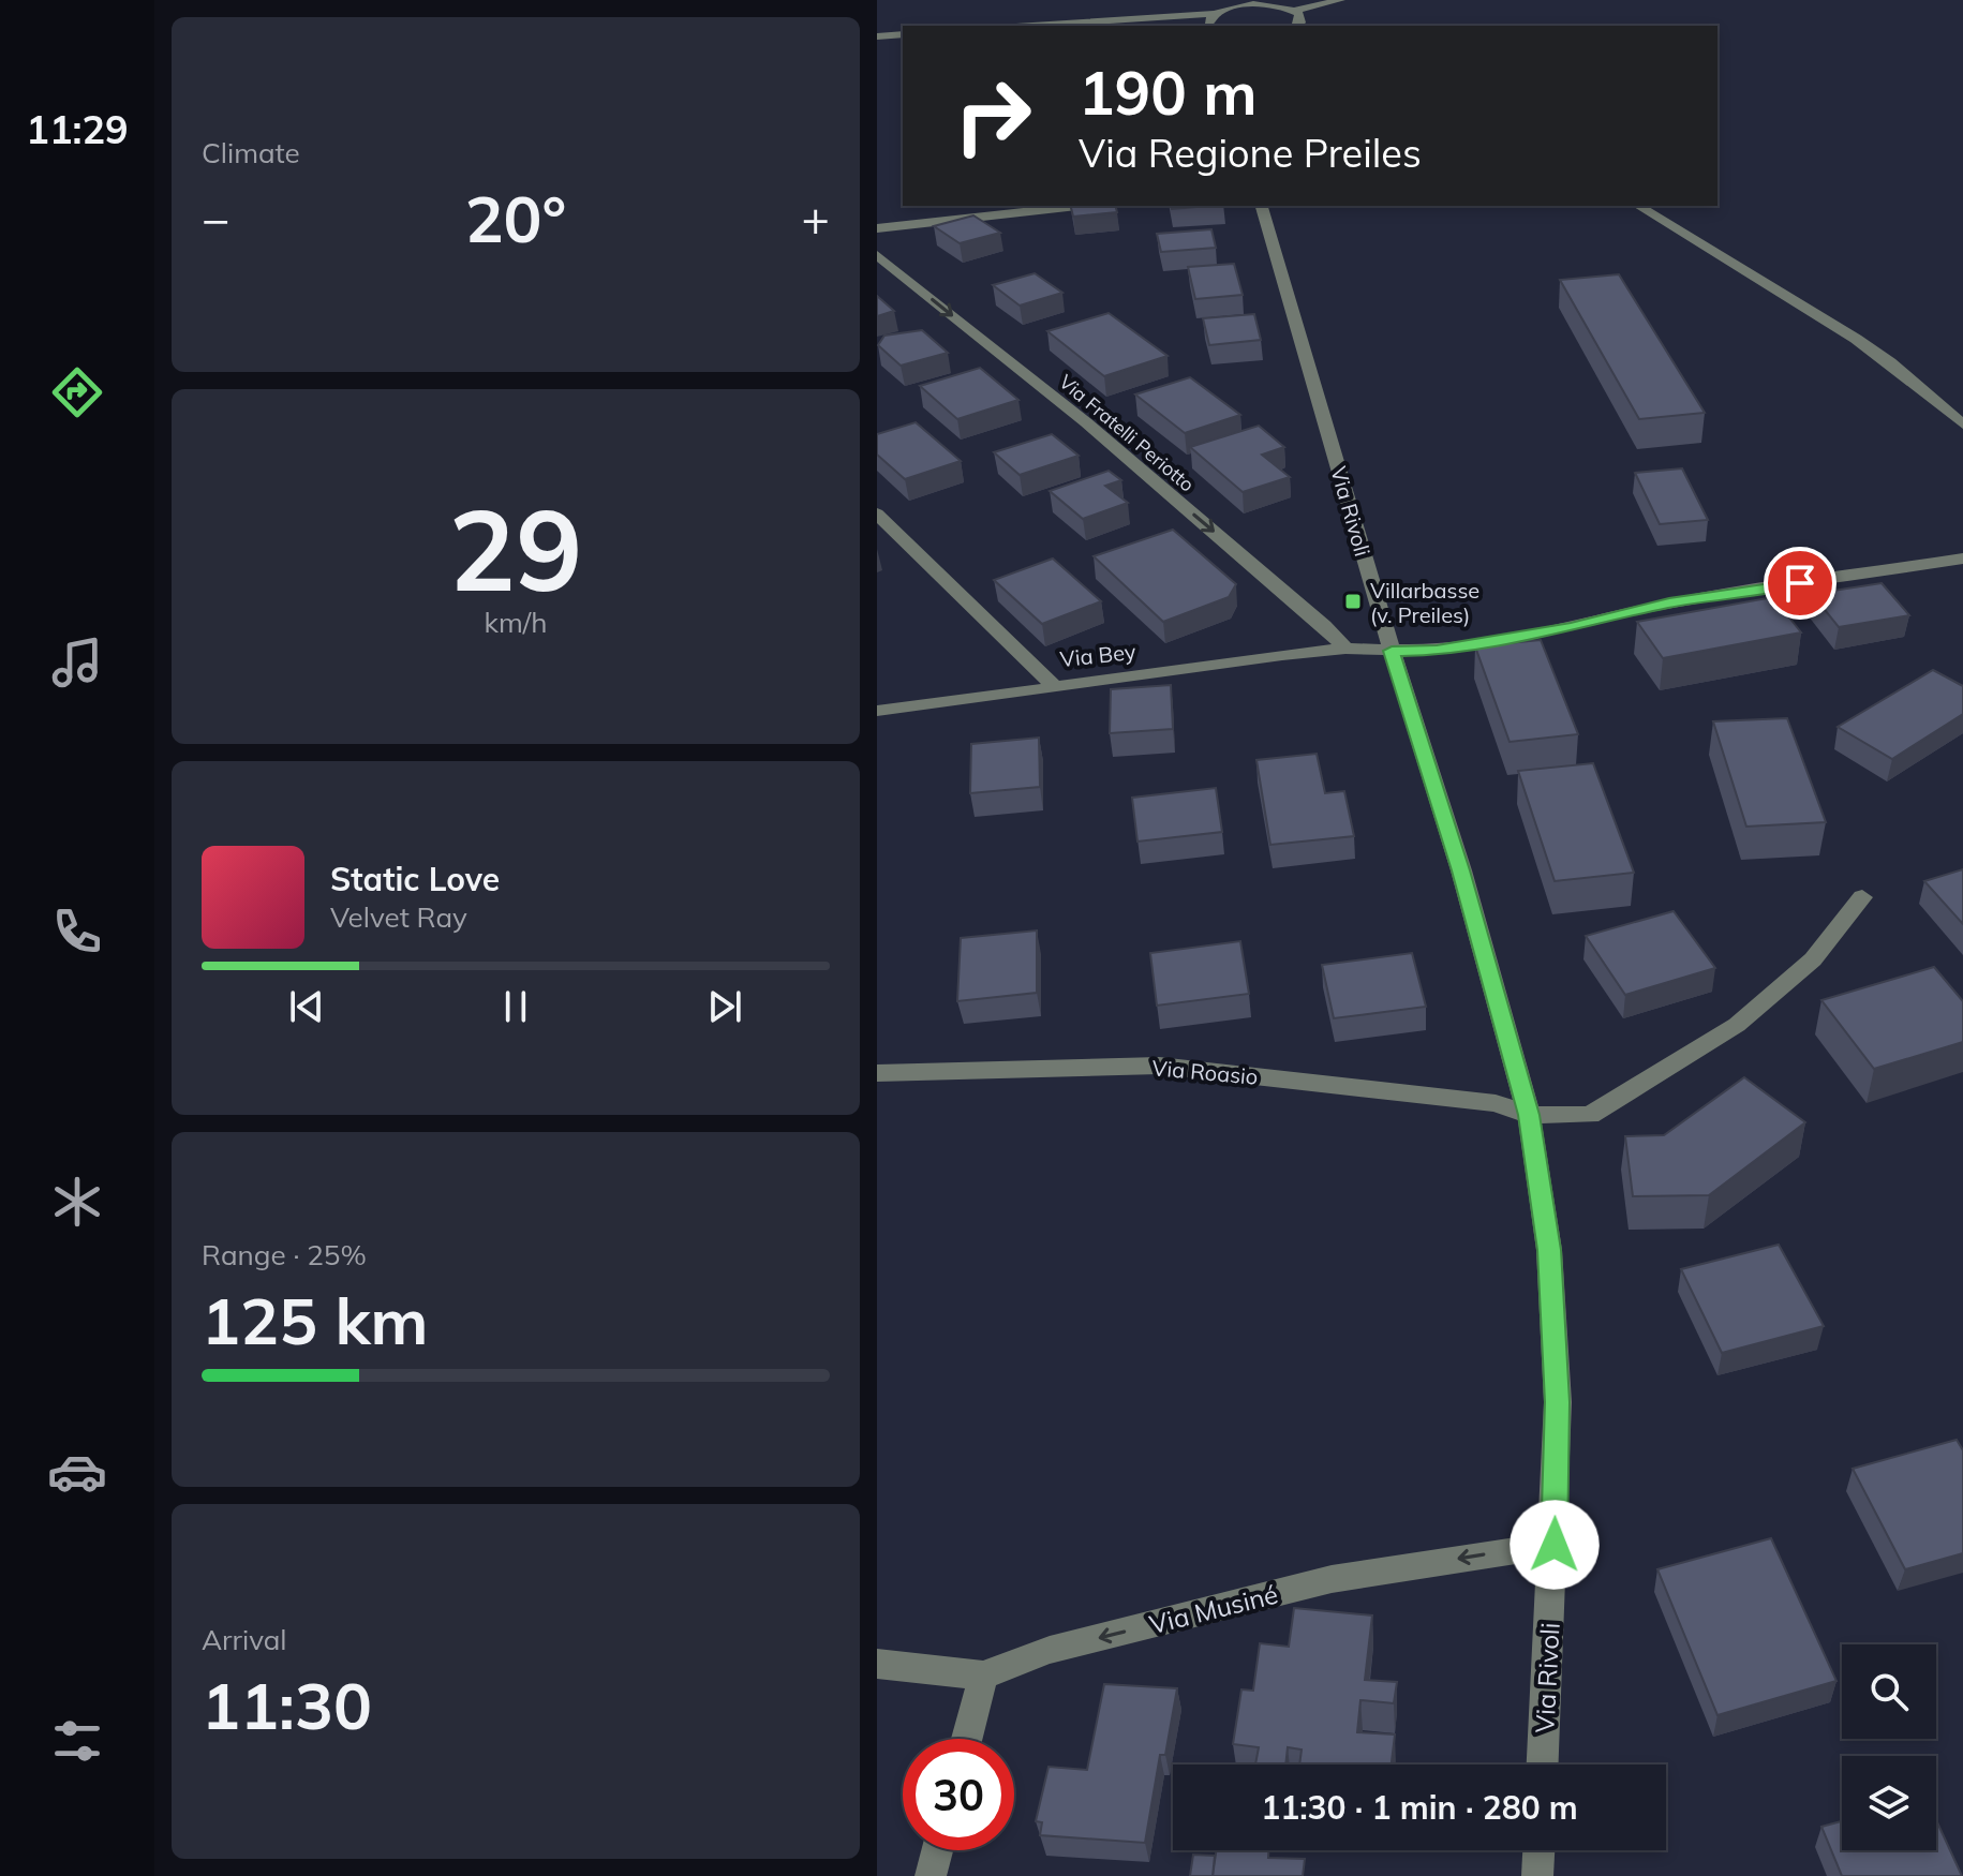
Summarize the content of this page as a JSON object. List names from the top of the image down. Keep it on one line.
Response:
{"streets":{"street":["Via Fratelli Periotto","Via Rivoli","Via Bey","Via Roasio","Via Musiné"]},"crossings":[["Via Fratelli Periotto","Via Bey"],["Via Rivoli","Via Bey"],["Via Rivoli","Via Roasio"],["Via Rivoli","Via Musiné"]],"one_way":["Via Fratelli Periotto","Via Musiné"],"places":{"transit":["Villarbasse (v. Preiles)"]},"page":{"tabs":"11:29","tile":["Climate",["29","km/h"],["Range · 25%","125 km"],["Arrival","11:30"]],"turn":["190 m","Via Regione Preiles"],"heat":["−","20°","+"],"song":["Static Love","Velvet Ray"],"limit":"30","trip":"11:30 · 1 min · 280 m"}}
